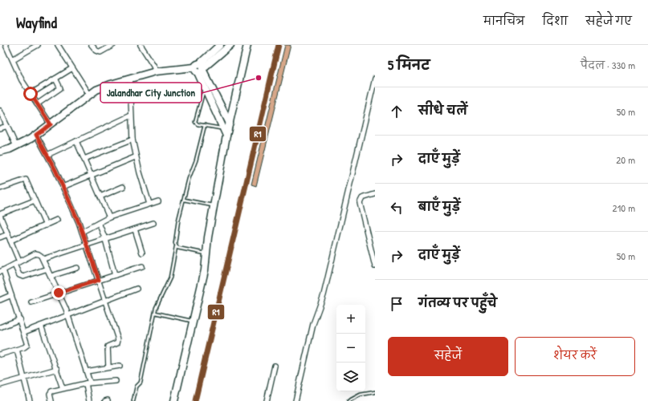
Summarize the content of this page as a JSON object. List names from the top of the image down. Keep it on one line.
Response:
{"places":["Jalandhar City Junction"],"lines":["transit line R1"],"page":{"header":"Wayfind","nav":["मानचित्र","दिशा","सहेजे गए"],"heading":["5 मिनट","पैदल · 330 m"],"list":[["सीधे चलें","50 m"],["दाएँ मुड़ें","20 m"],["बाएँ मुड़ें","210 m"],["दाएँ मुड़ें","50 m"],"गंतव्य पर पहुँचे"],"map_buttons":["+","−"],"buttons":["सहेजें","शेयर करें"]}}
